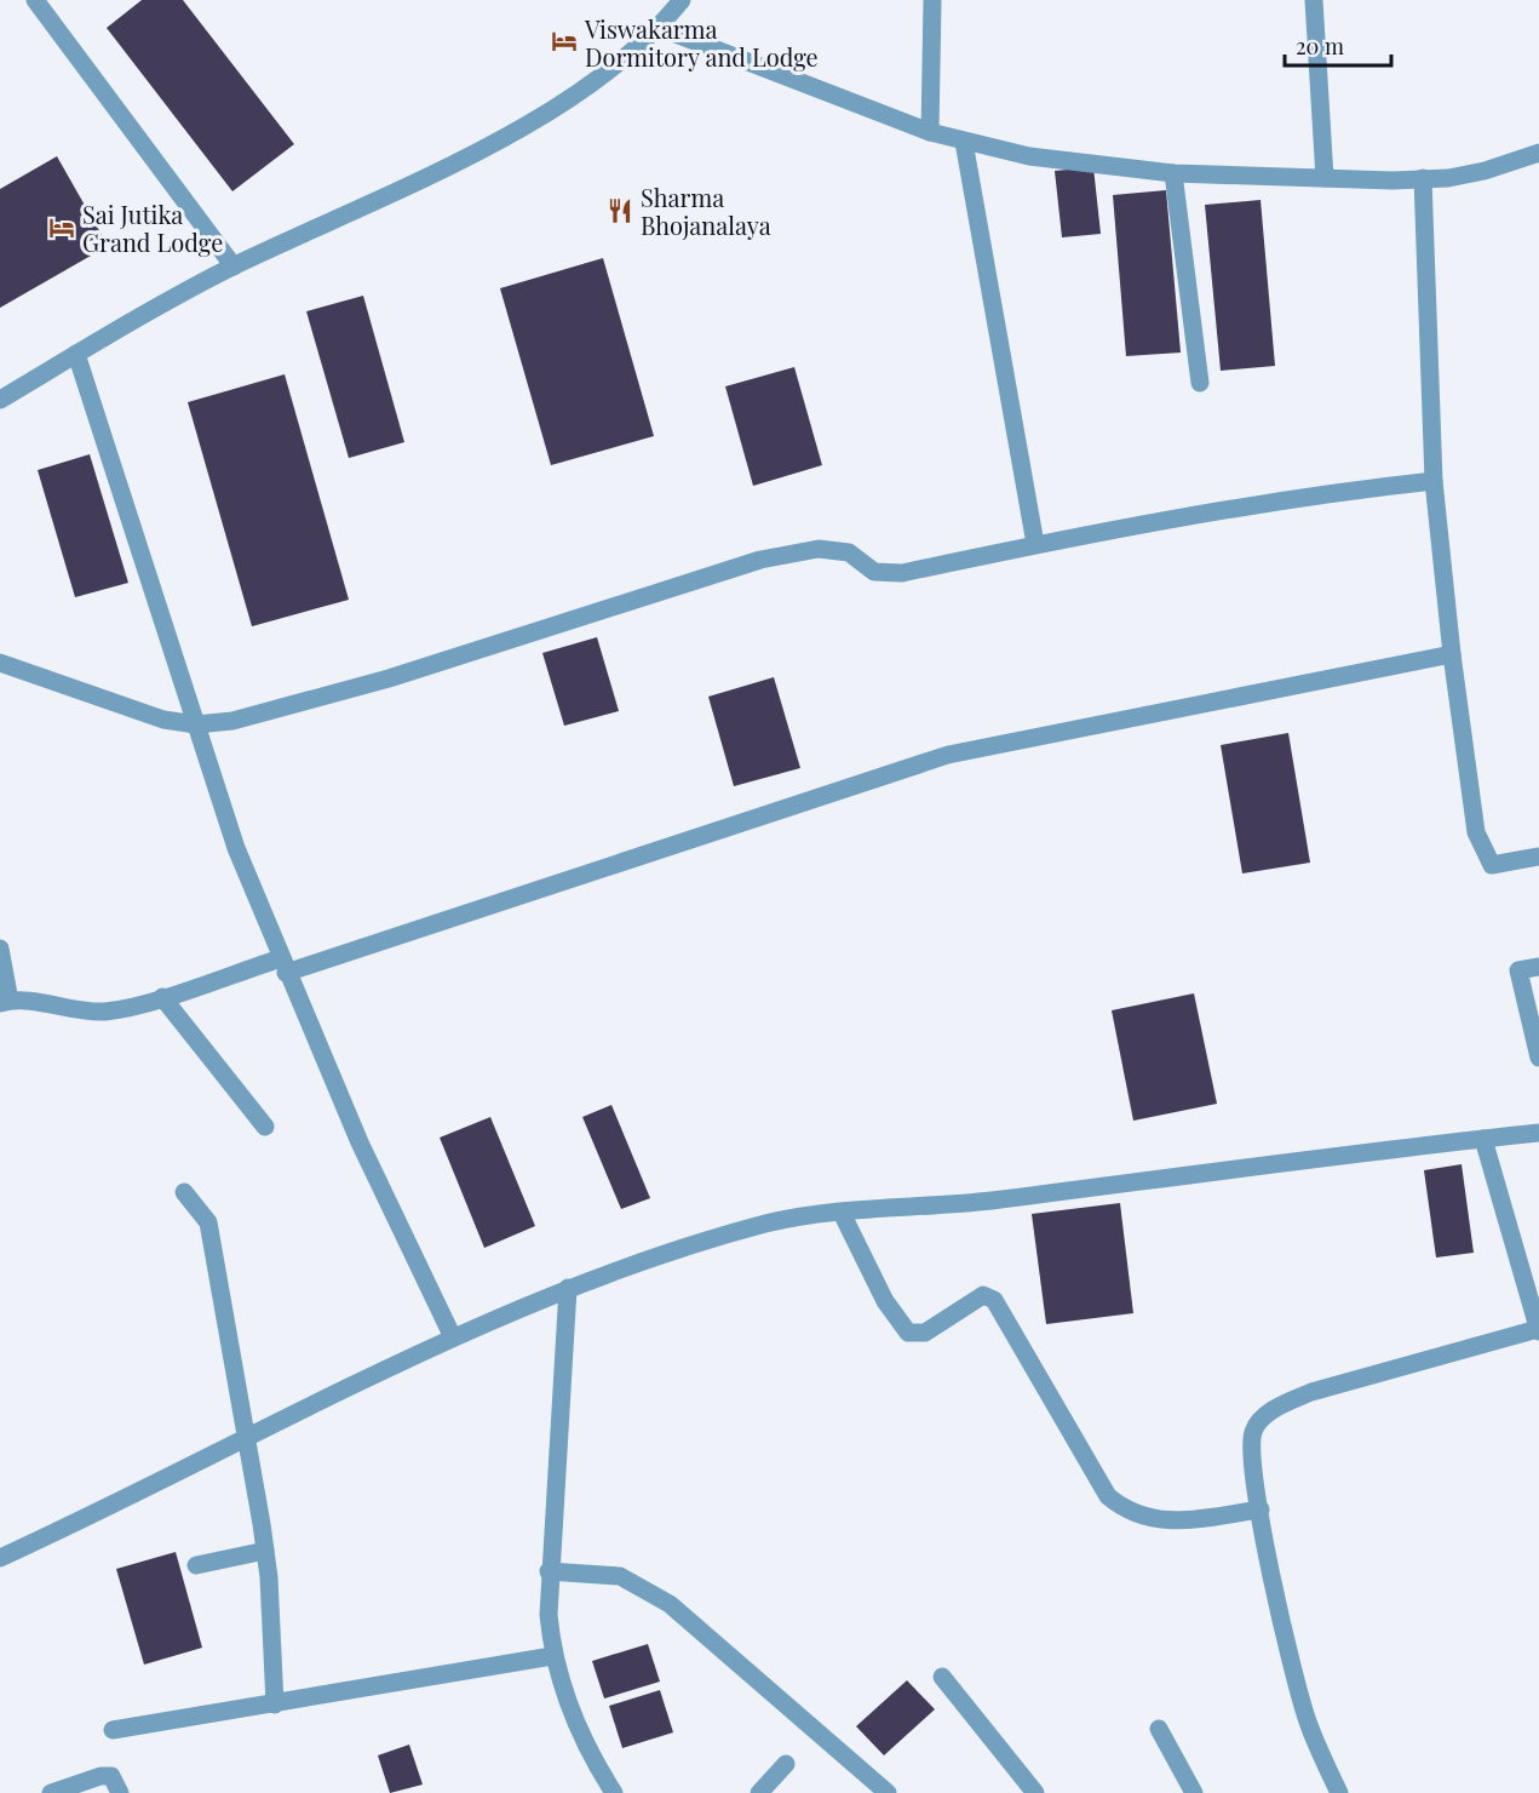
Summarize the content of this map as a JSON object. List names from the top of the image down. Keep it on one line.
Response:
{"places":{"hotel":["Viswakarma Dormitory and Lodge","Sai Jutika Grand Lodge"],"restaurant":["Sharma Bhojanalaya"]},"scale_bar":"20 m"}
